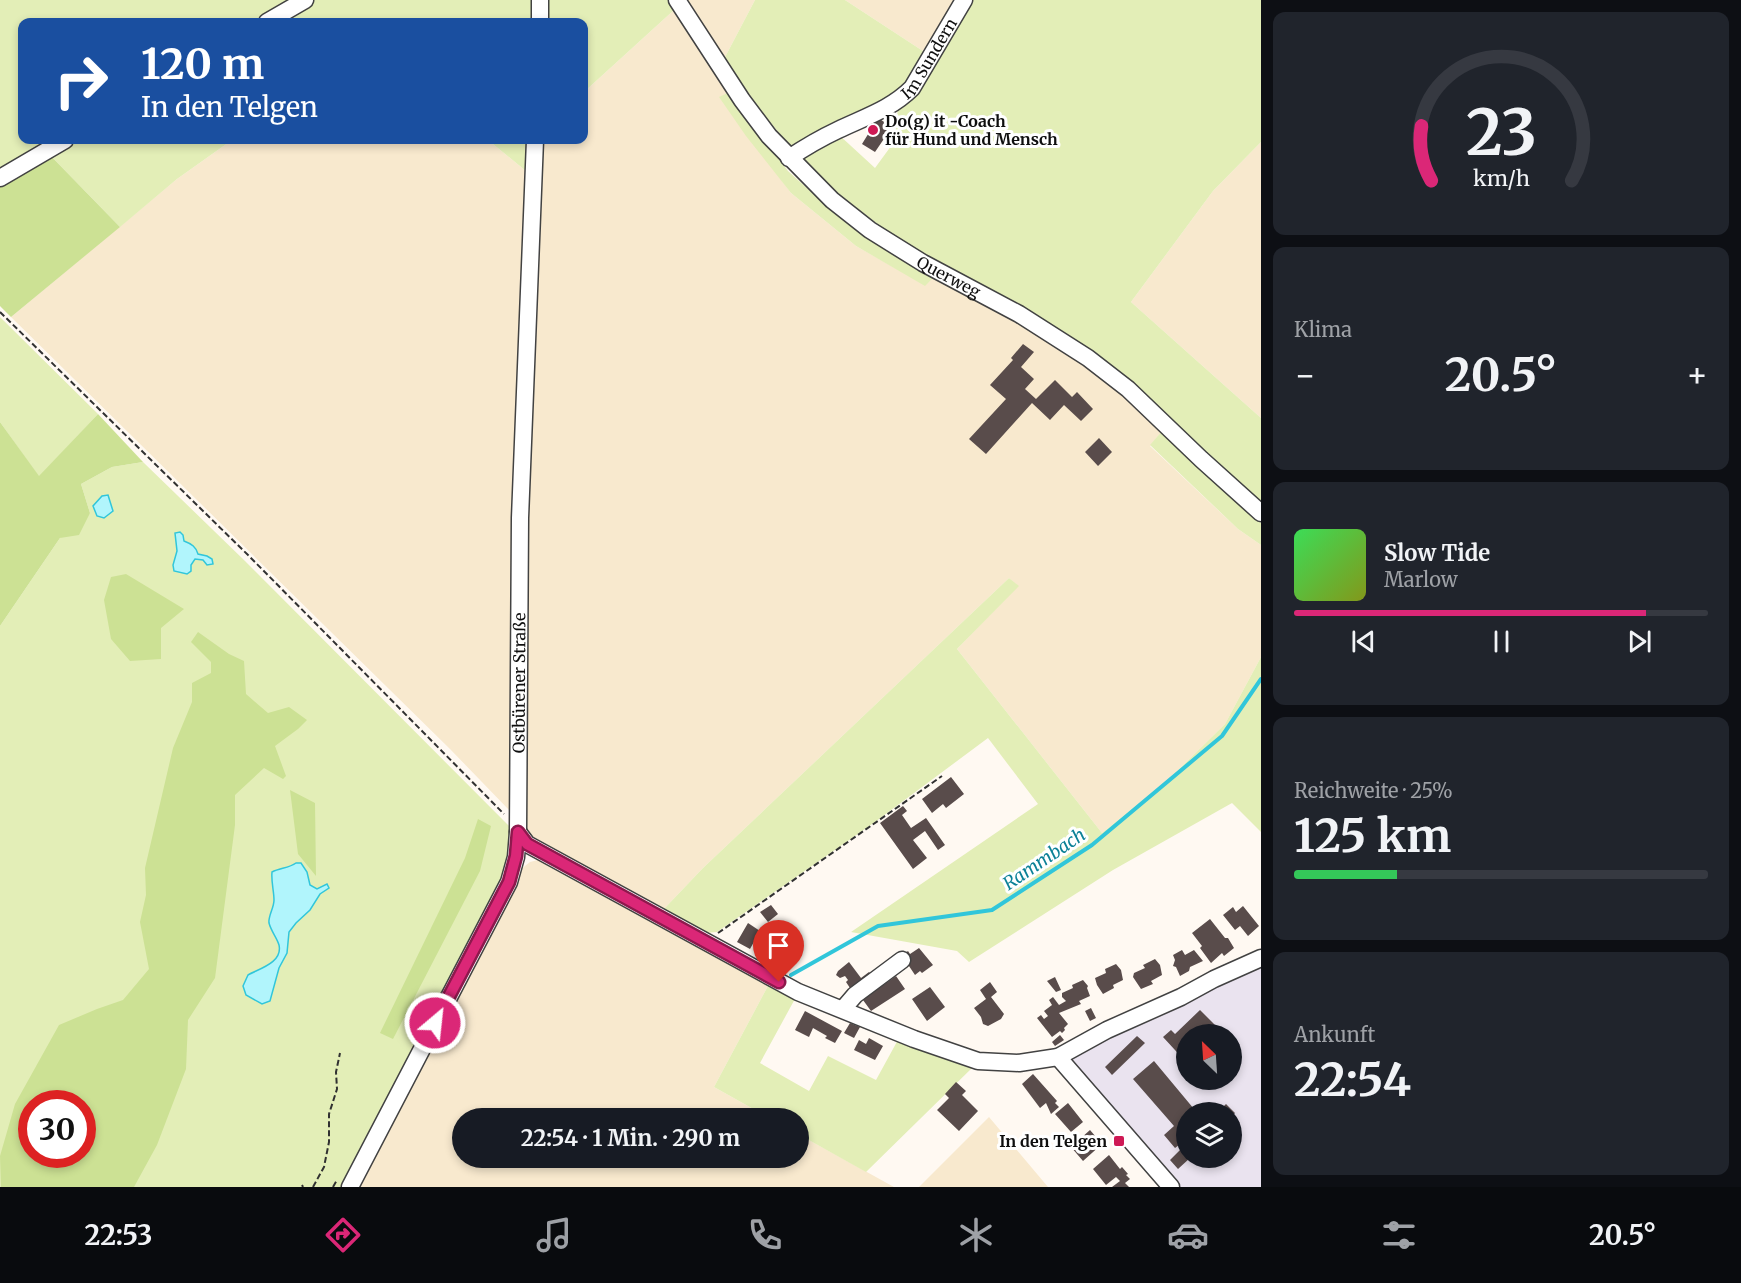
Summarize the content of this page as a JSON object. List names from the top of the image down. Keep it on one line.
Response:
{"streets":{"street":["Im Sundern","Querweg","Ostbürener Straße"]},"crossings":[["Im Sundern","Querweg"]],"water":["Rammbach"],"places":{"other":["Do(g) it -Coach für Hund und Mensch"],"transit":["In den Telgen"]},"north":"top left","page":{"turn":["120 m","In den Telgen"],"tile":["Klima",["Reichweite · 25%","125 km"],["Ankunft","22:54"]],"heat":["−","20.5°","+"],"song":["Slow Tide","Marlow"],"limit":"30","trip":"22:54 · 1 Min. · 290 m","tabs":["22:53","20.5°"],"gauge":["23","km/h"]}}
